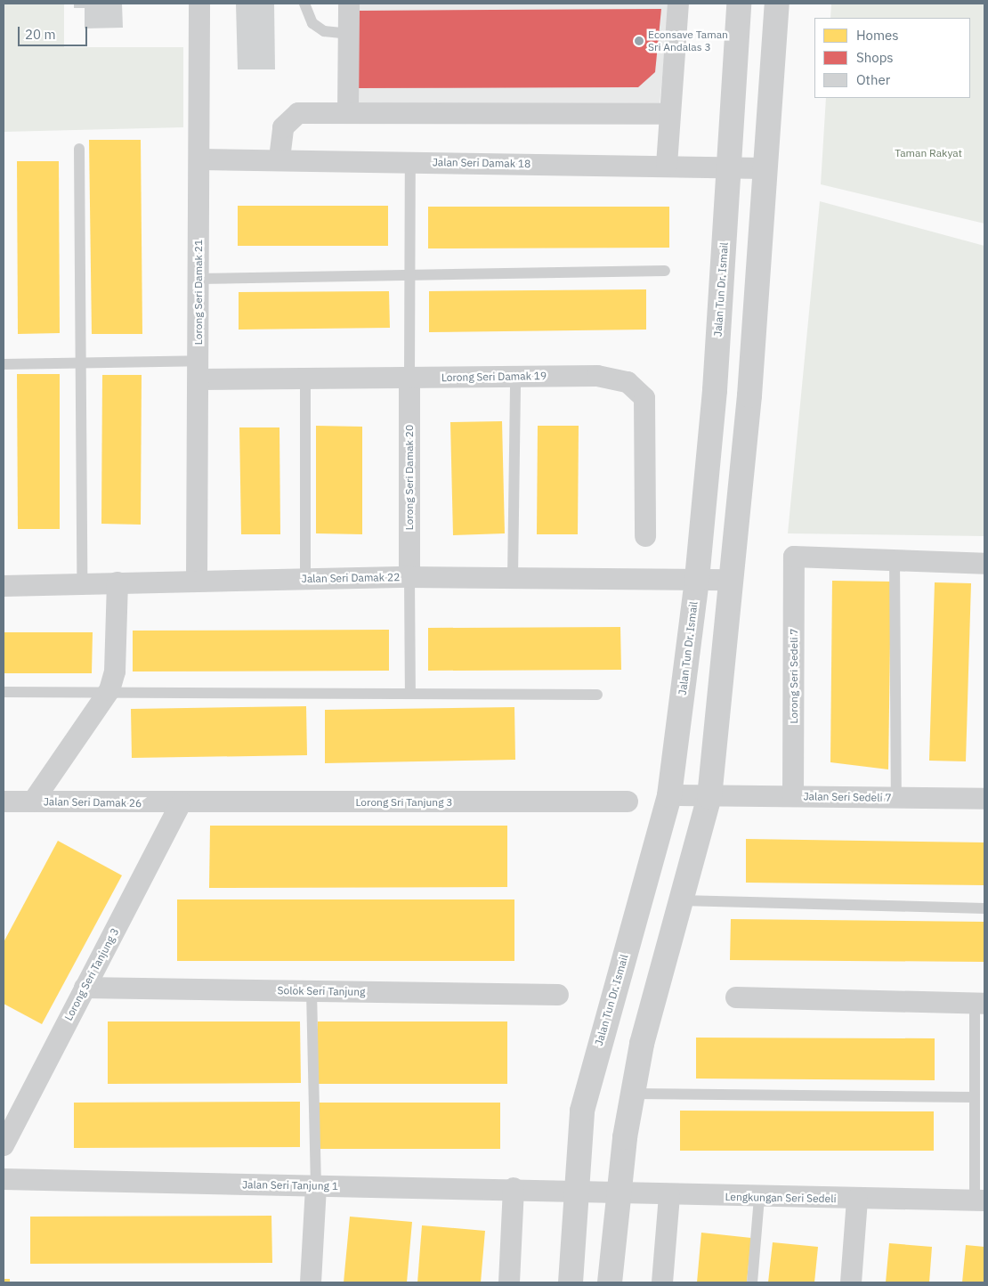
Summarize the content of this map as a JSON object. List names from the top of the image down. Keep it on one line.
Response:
{"streets":{"street":["Jalan Seri Damak 18","Jalan Tun Dr. Ismail","Lorong Seri Damak 21","Lorong Seri Damak 19","Lorong Seri Damak 20","Jalan Seri Damak 22","Lorong Seri Sedeli 7","Jalan Seri Sedeli 7","Jalan Seri Damak 26","Lorong Sri Tanjung 3","Lorong Seri Tanjung 3","Solok Seri Tanjung","Jalan Seri Tanjung 1","Lengkungan Seri Sedeli"]},"crossings":[["Jalan Seri Damak 18","Jalan Tun Dr. Ismail"],["Jalan Seri Damak 18","Lorong Seri Damak 21"],["Jalan Tun Dr. Ismail","Jalan Seri Damak 22"],["Jalan Tun Dr. Ismail","Jalan Seri Sedeli 7"],["Jalan Tun Dr. Ismail","Jalan Seri Tanjung 1"],["Jalan Tun Dr. Ismail","Lengkungan Seri Sedeli"],["Lorong Seri Damak 21","Lorong Seri Damak 19"],["Lorong Seri Damak 21","Jalan Seri Damak 22"],["Lorong Seri Damak 19","Lorong Seri Damak 20"],["Lorong Seri Damak 20","Jalan Seri Damak 22"],["Lorong Seri Sedeli 7","Jalan Seri Sedeli 7"],["Jalan Seri Damak 26","Lorong Sri Tanjung 3"],["Jalan Seri Damak 26","Lorong Seri Tanjung 3"],["Lorong Sri Tanjung 3","Lorong Seri Tanjung 3"],["Lorong Seri Tanjung 3","Solok Seri Tanjung"],["Jalan Seri Tanjung 1","Lengkungan Seri Sedeli"]],"parks":["Taman Rakyat"],"places":["Econsave Taman Sri Andalas 3"],"legend":["Homes","Shops","Other"],"scale_bar":"20 m"}
